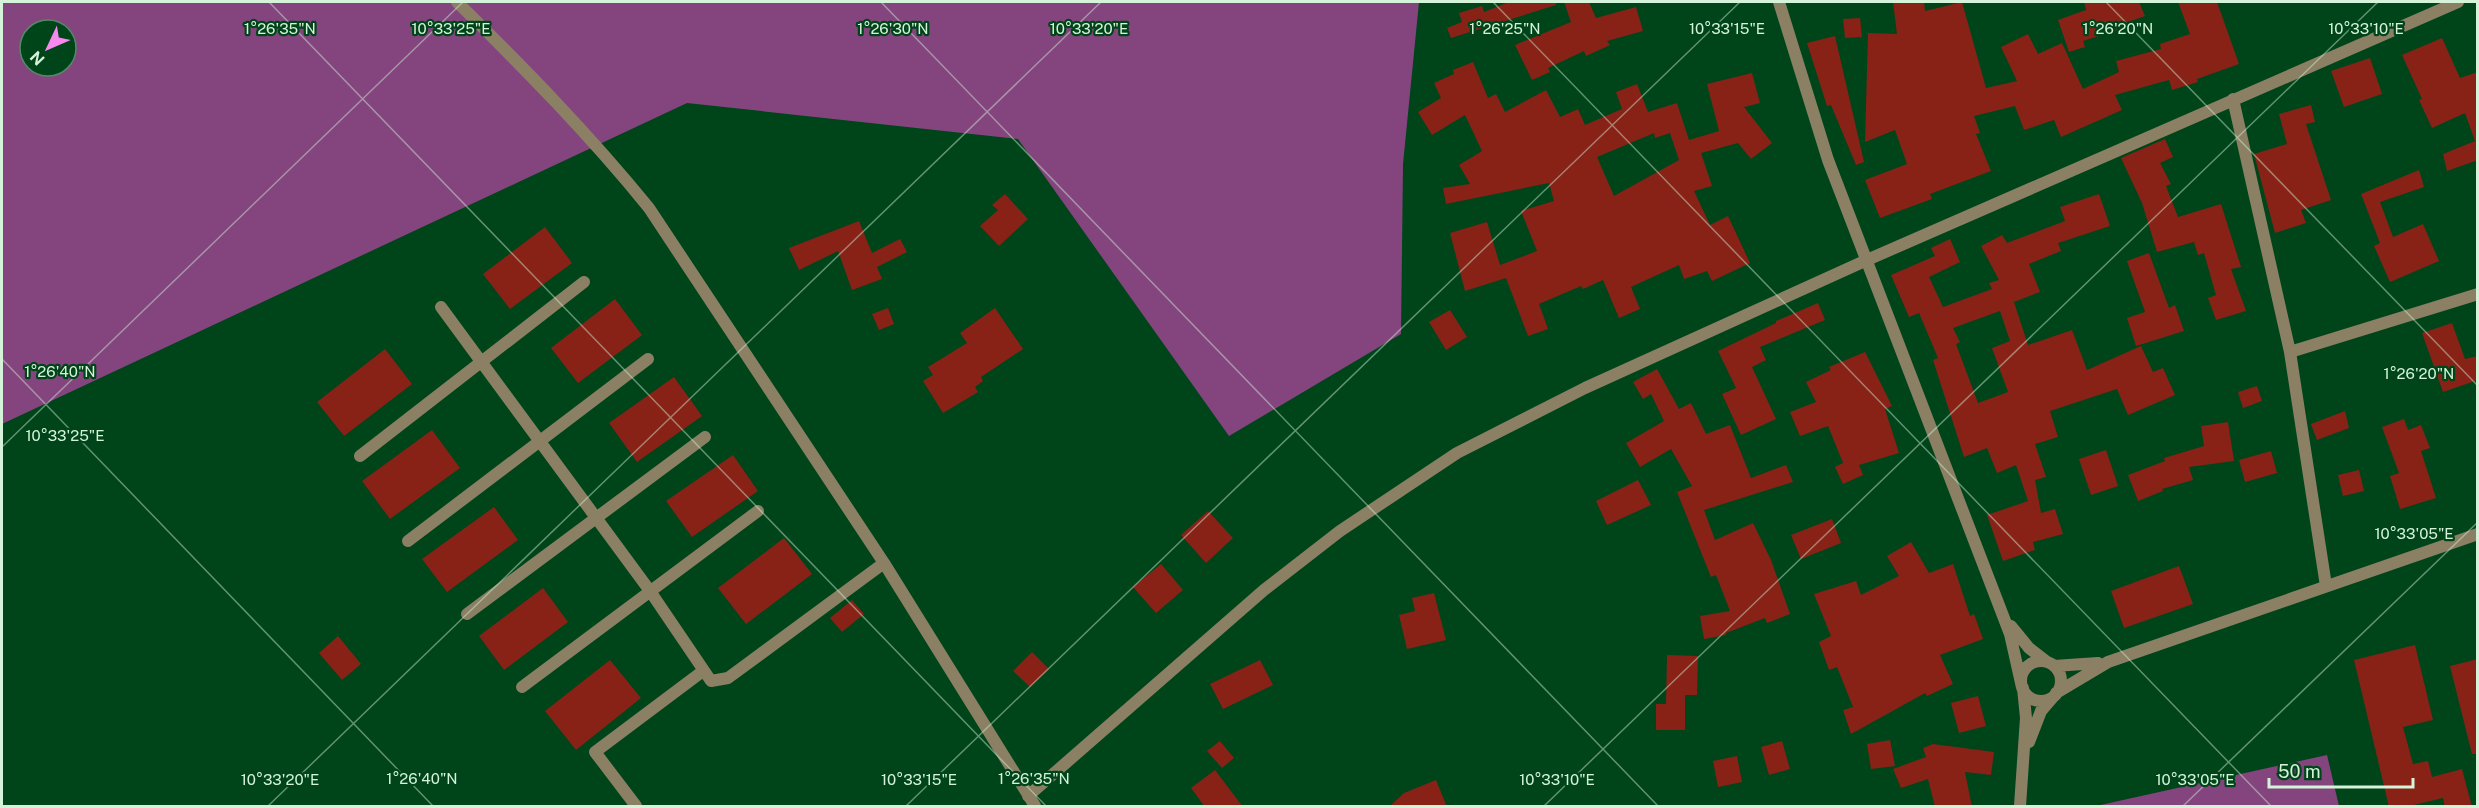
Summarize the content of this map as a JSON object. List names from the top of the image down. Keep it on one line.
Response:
{"scale_bar":"50 m","north":"bottom left","coordinates":["10°33'25\"E","10°33'20\"E","10°33'15\"E","10°33'10\"E","1°26'35\"N","1°26'30\"N","1°26'25\"N","1°26'20\"N","1°26'40\"N","10°33'05\"E"]}
